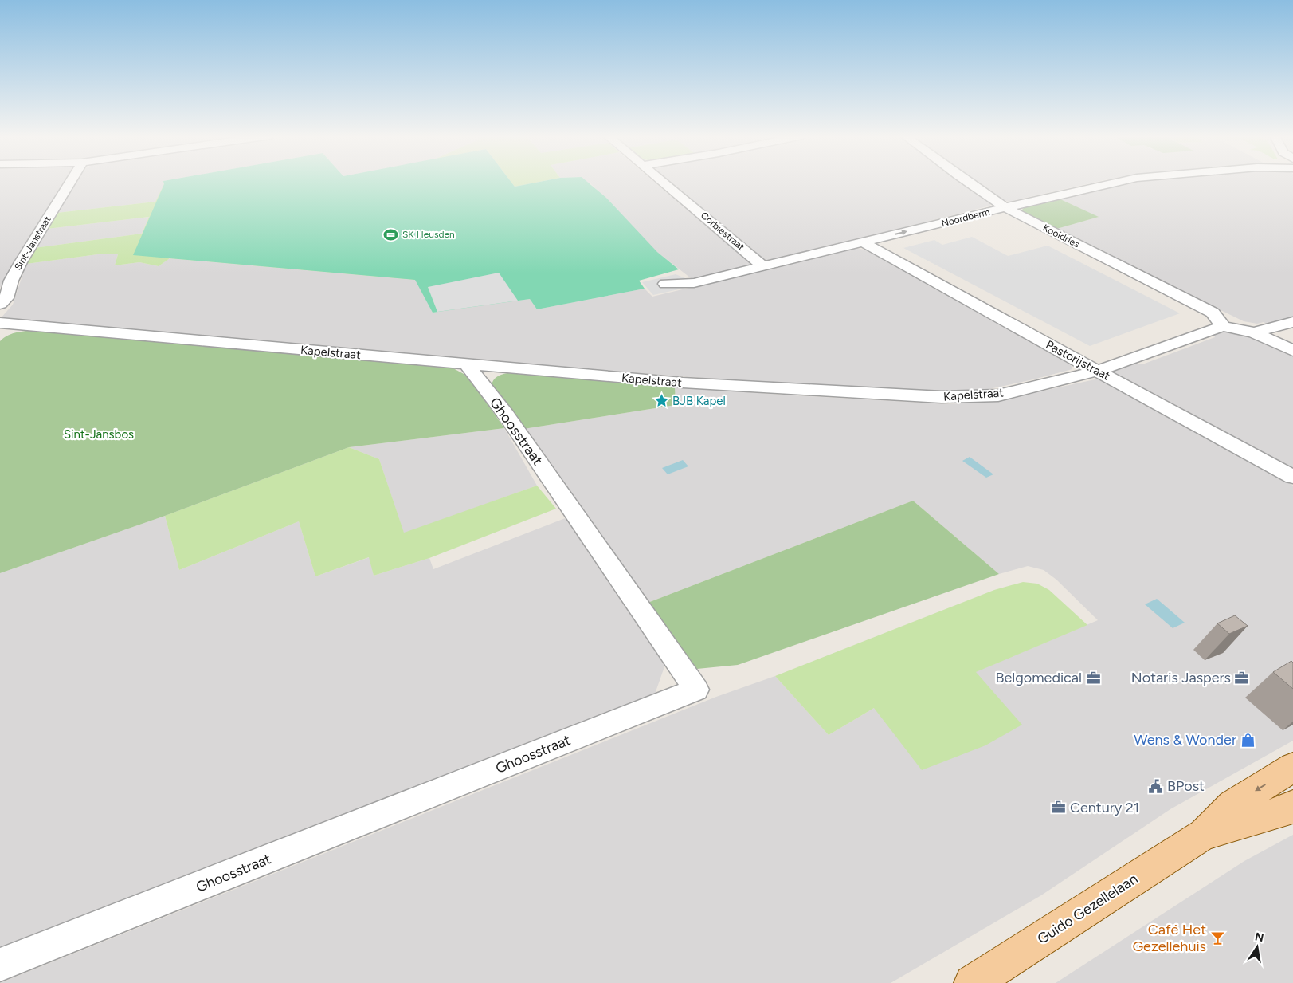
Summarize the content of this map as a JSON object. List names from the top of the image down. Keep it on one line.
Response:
{"streets":{"main road":["Guido Gezellelaan"],"street":["Noordberm","Corbiestraat","Kooidries","Sint-Janstraat","Kapelstraat","Pastorijstraat","Ghoosstraat"]},"crossings":[["Noordberm","Corbiestraat"],["Noordberm","Kooidries"],["Noordberm","Pastorijstraat"],["Kooidries","Kapelstraat"],["Kapelstraat","Pastorijstraat"],["Kapelstraat","Ghoosstraat"]],"parks":["Sint-Jansbos"],"places":{"sports":["SK Heusden"],"place":["BJB Kapel"],"office":["Belgomedical","Notaris Jaspers","Century 21"],"shop":["Wens & Wonder"],"public building":["BPost"],"bar":["Café Het Gezellehuis"]},"north":"top"}
